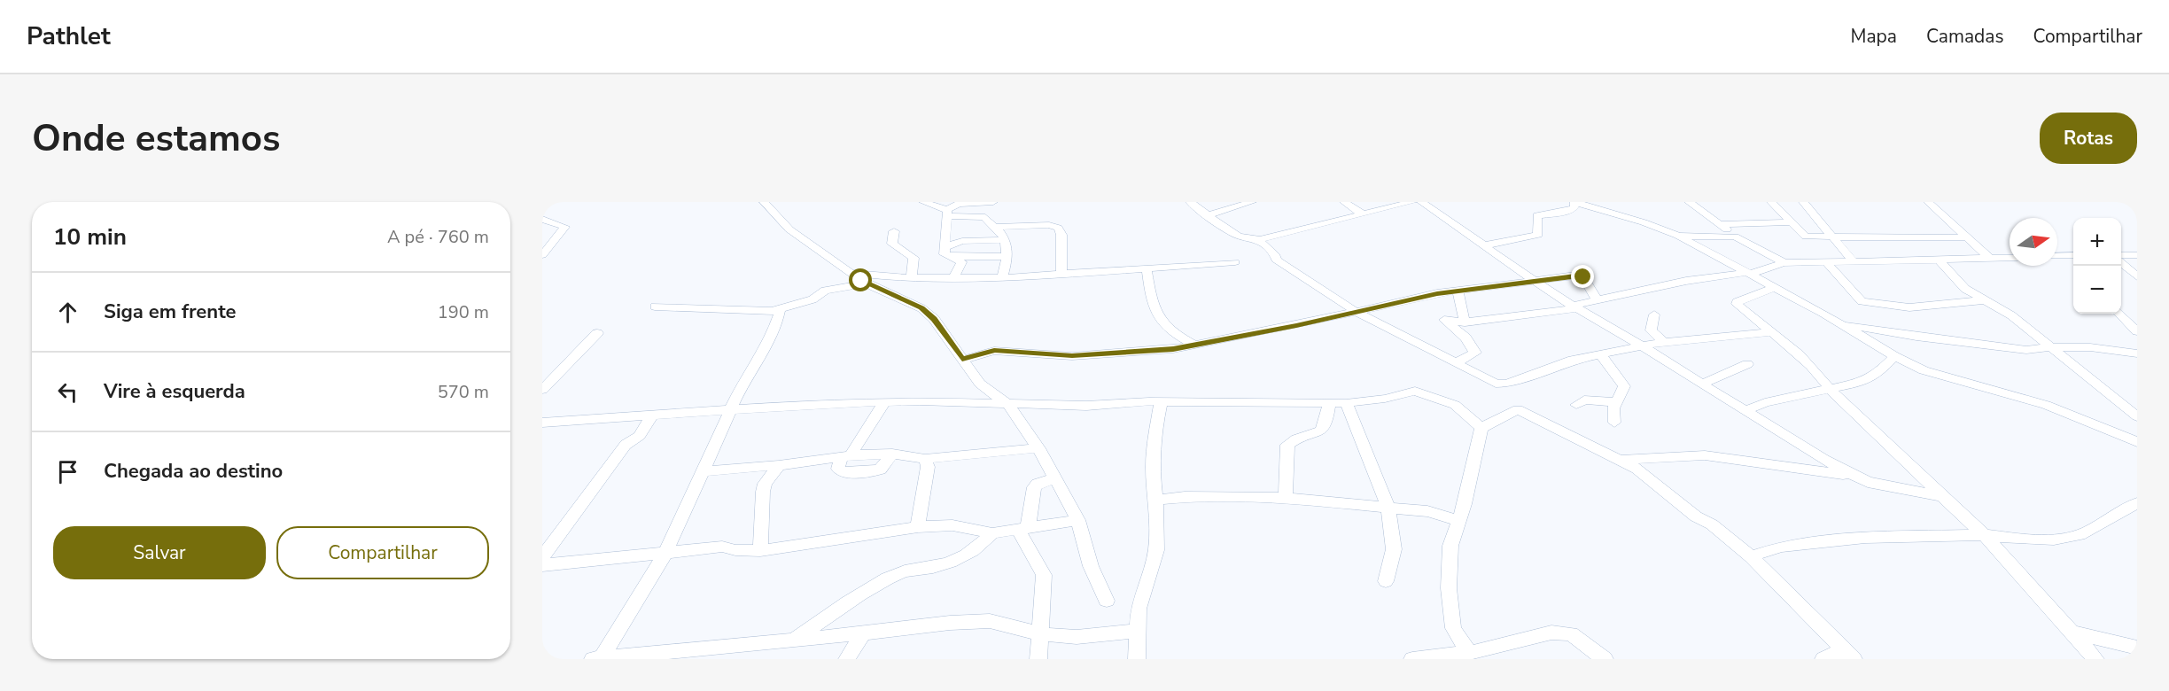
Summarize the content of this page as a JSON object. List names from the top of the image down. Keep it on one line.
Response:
{"north":"right","page":{"header":"Pathlet","nav":["Mapa","Camadas","Compartilhar"],"buttons":["Rotas",["Salvar","Compartilhar"]],"title":"Onde estamos","heading":["10 min","A pé · 760 m"],"map_buttons":["+","−"],"list":[["Siga em frente","190 m"],["Vire à esquerda","570 m"],"Chegada ao destino"]}}
